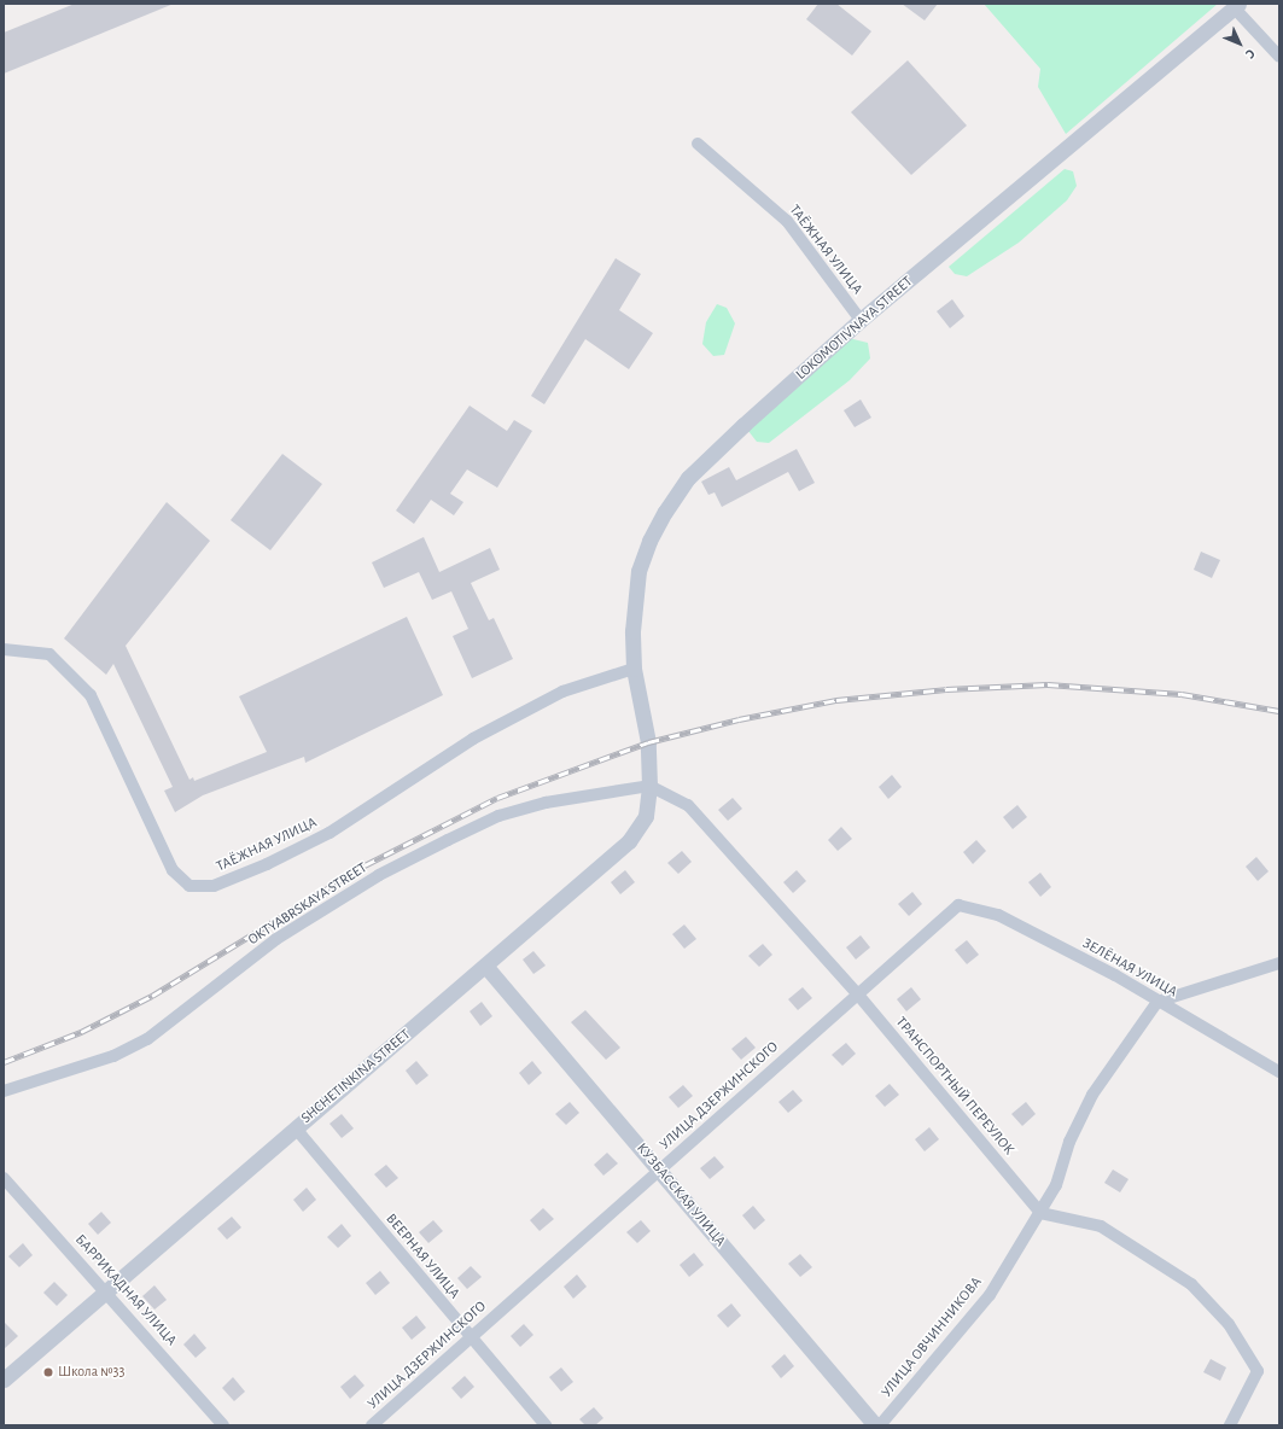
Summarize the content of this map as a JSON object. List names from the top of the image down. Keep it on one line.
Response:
{"streets":{"street":["ТАЁЖНАЯ УЛИЦА","LOKOMOTIVNAYA STREET","OKTYABRSKAYA STREET","ЗЕЛЁНАЯ УЛИЦА","SHCHETINKINA STREET","ТРАНСПОРТНЫЙ ПЕРЕУЛОК","УЛИЦА ДЗЕРЖИНСКОГО","КУЗБАССКАЯ УЛИЦА","ВЕЕРНАЯ УЛИЦА","БАРРИКАДНАЯ УЛИЦА","УЛИЦА ОВЧИННИКОВА"]},"crossings":[["ТАЁЖНАЯ УЛИЦА","LOKOMOTIVNAYA STREET"],["LOKOMOTIVNAYA STREET","SHCHETINKINA STREET"],["OKTYABRSKAYA STREET","SHCHETINKINA STREET"],["OKTYABRSKAYA STREET","ТРАНСПОРТНЫЙ ПЕРЕУЛОК"],["ЗЕЛЁНАЯ УЛИЦА","УЛИЦА ДЗЕРЖИНСКОГО"],["ЗЕЛЁНАЯ УЛИЦА","УЛИЦА ОВЧИННИКОВА"],["SHCHETINKINA STREET","ТРАНСПОРТНЫЙ ПЕРЕУЛОК"],["SHCHETINKINA STREET","КУЗБАССКАЯ УЛИЦА"],["SHCHETINKINA STREET","ВЕЕРНАЯ УЛИЦА"],["SHCHETINKINA STREET","БАРРИКАДНАЯ УЛИЦА"],["ТРАНСПОРТНЫЙ ПЕРЕУЛОК","УЛИЦА ДЗЕРЖИНСКОГО"],["ТРАНСПОРТНЫЙ ПЕРЕУЛОК","УЛИЦА ОВЧИННИКОВА"],["УЛИЦА ДЗЕРЖИНСКОГО","КУЗБАССКАЯ УЛИЦА"],["УЛИЦА ДЗЕРЖИНСКОГО","ВЕЕРНАЯ УЛИЦА"]],"places":["Школа №33"],"north":"bottom right"}
